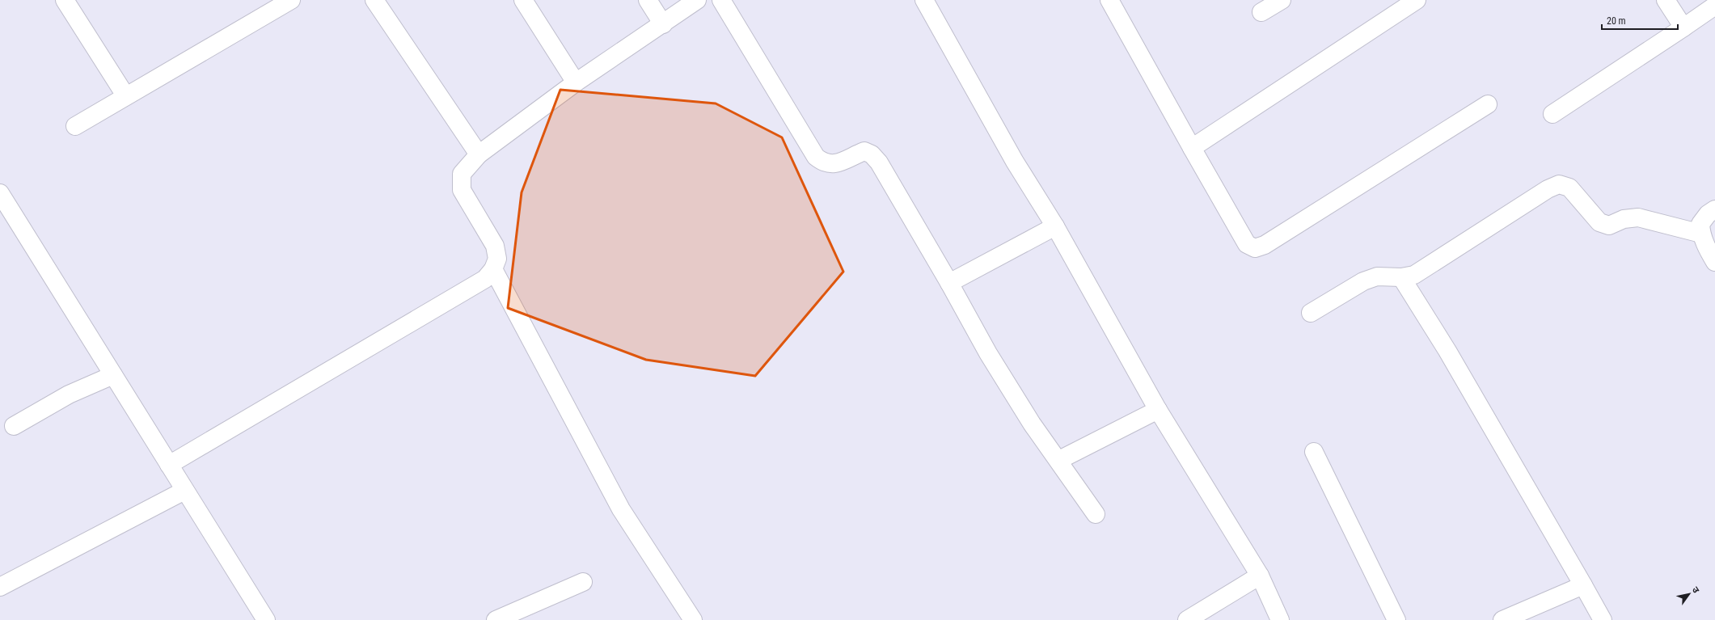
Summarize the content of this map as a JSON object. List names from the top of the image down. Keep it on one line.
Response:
{"scale_bar":"20 m","north":"top right"}
